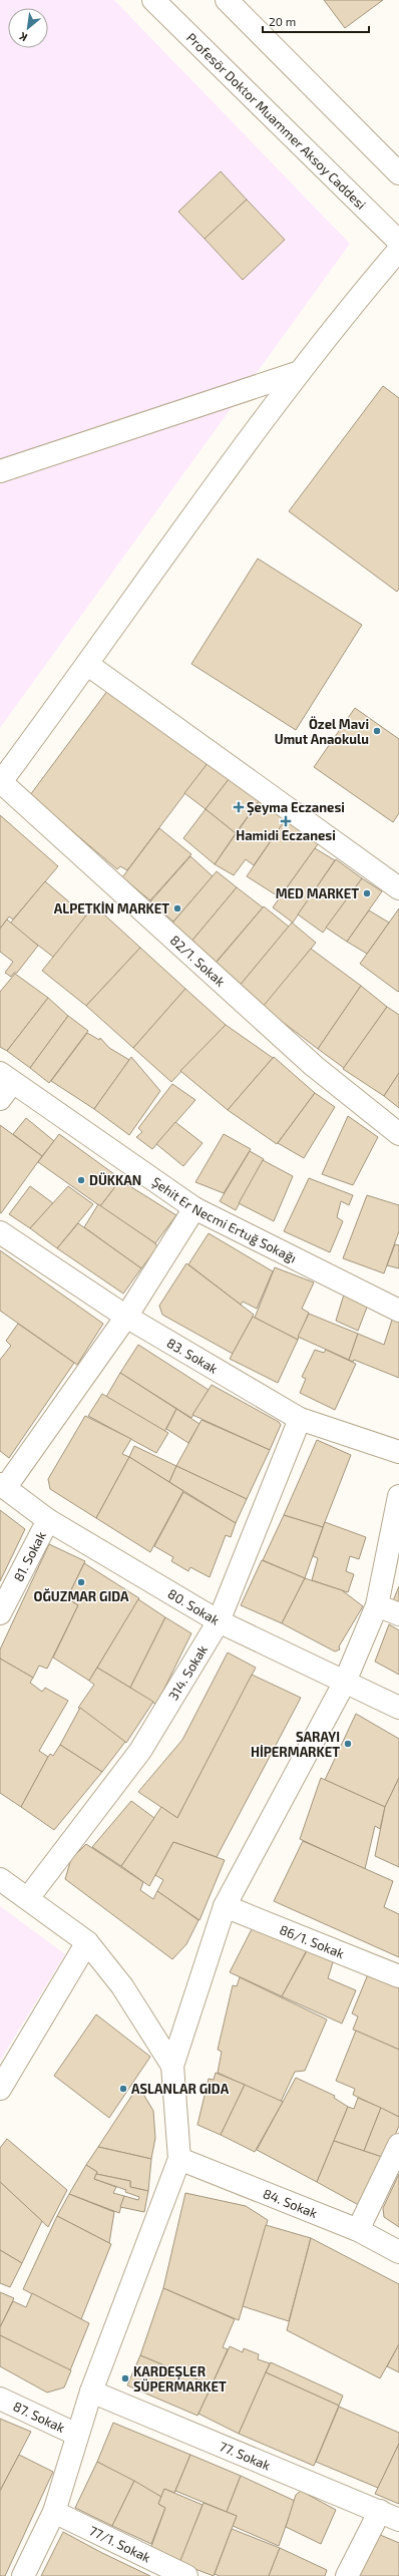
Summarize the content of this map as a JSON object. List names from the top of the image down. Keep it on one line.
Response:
{"streets":{"street":["Profesör Doktor Muammer Aksoy Caddesi","82/1. Sokak","Şehit Er Necmi Ertuğ Sokağı","83. Sokak","81. Sokak","80. Sokak","314. Sokak","86/1. Sokak","84. Sokak","87. Sokak","77. Sokak","77/1. Sokak"]},"crossings":[["83. Sokak","314. Sokak"],["81. Sokak","80. Sokak"],["80. Sokak","314. Sokak"]],"places":{"other":["Özel Mavi Umut Anaokulu","MED MARKET","ALPETKİN MARKET","DÜKKAN","OĞUZMAR GIDA","SARAYI HİPERMARKET","ASLANLAR GIDA","KARDEŞLER SÜPERMARKET"],"health":["Şeyma Eczanesi","Hamidi Eczanesi"]},"scale_bar":"20 m","north":"bottom left"}
